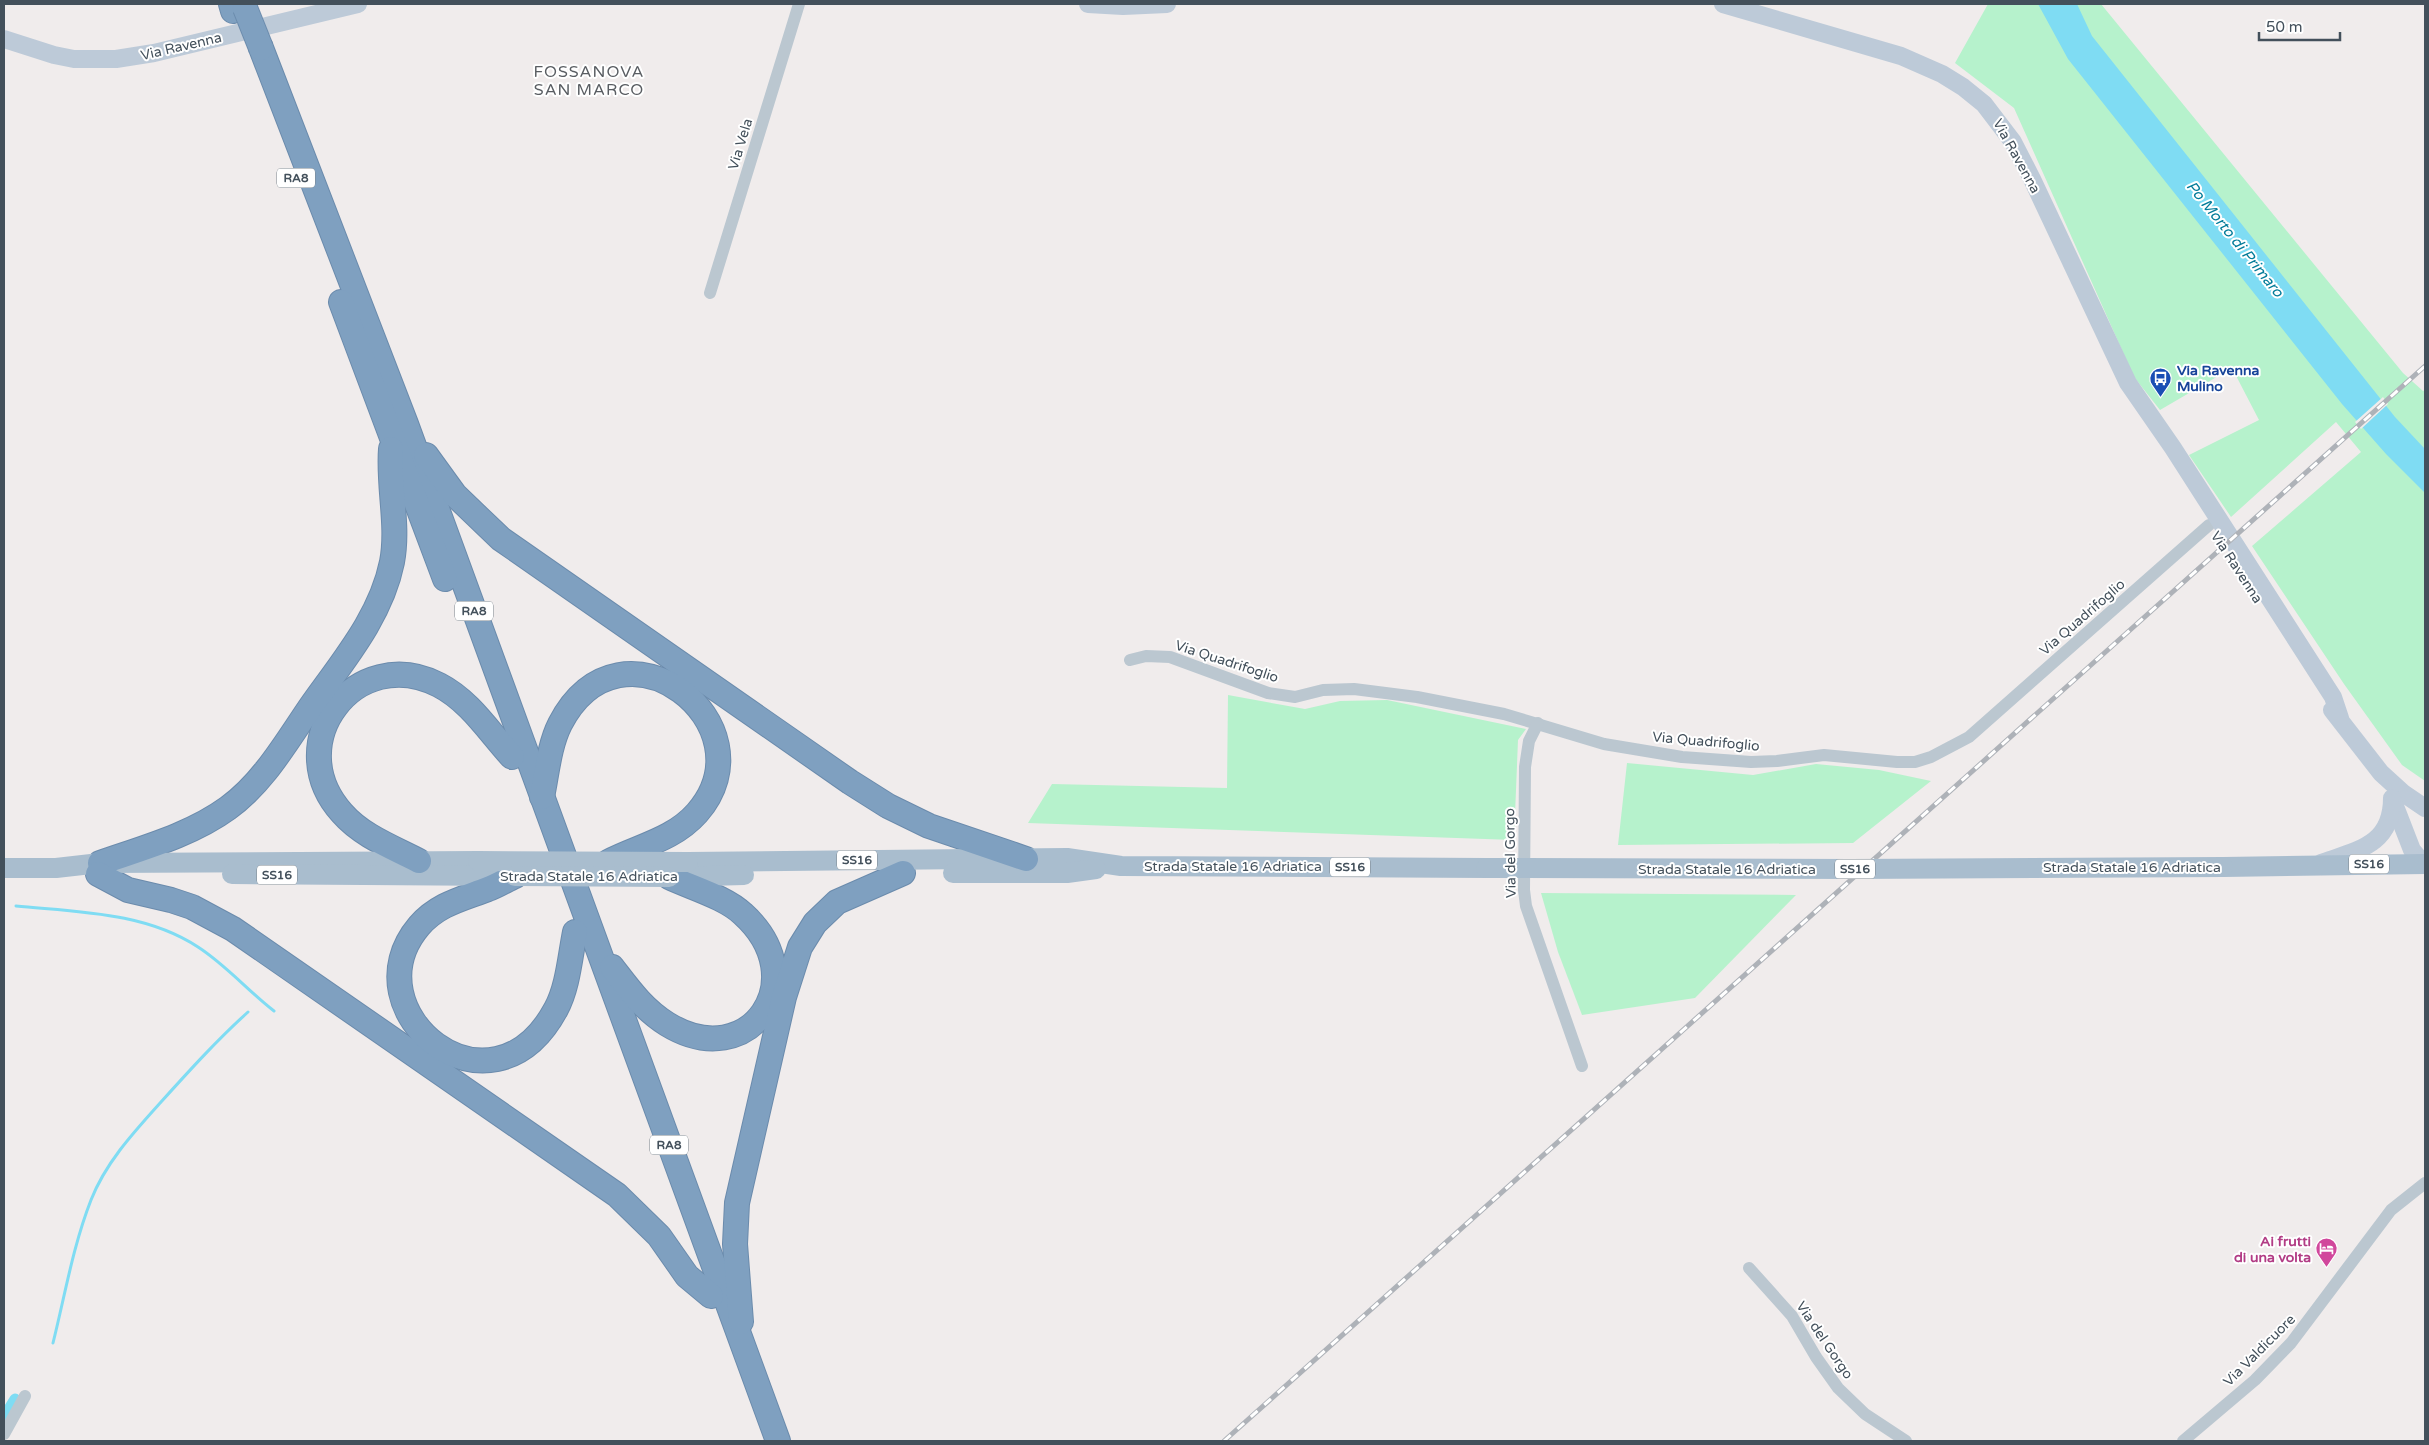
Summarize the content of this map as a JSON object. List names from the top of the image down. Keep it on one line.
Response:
{"streets":{"highway":["RA8"],"main road":["Via Ravenna","SS16","Strada Statale 16 Adriatica"],"street":["Via Vela","Via Quadrifoglio","Via del Gorgo","Via Valdicuore"]},"crossings":[["Via Ravenna","Via Quadrifoglio"],["Via Ravenna","Strada Statale 16 Adriatica"],["Via Quadrifoglio","Via del Gorgo"]],"districts":["FOSSANOVA SAN MARCO"],"water":["Po Morto di Primaro"],"places":{"bus stop":["Via Ravenna Mulino"],"hotel":["Ai frutti di una volta"]},"scale_bar":"50 m"}
